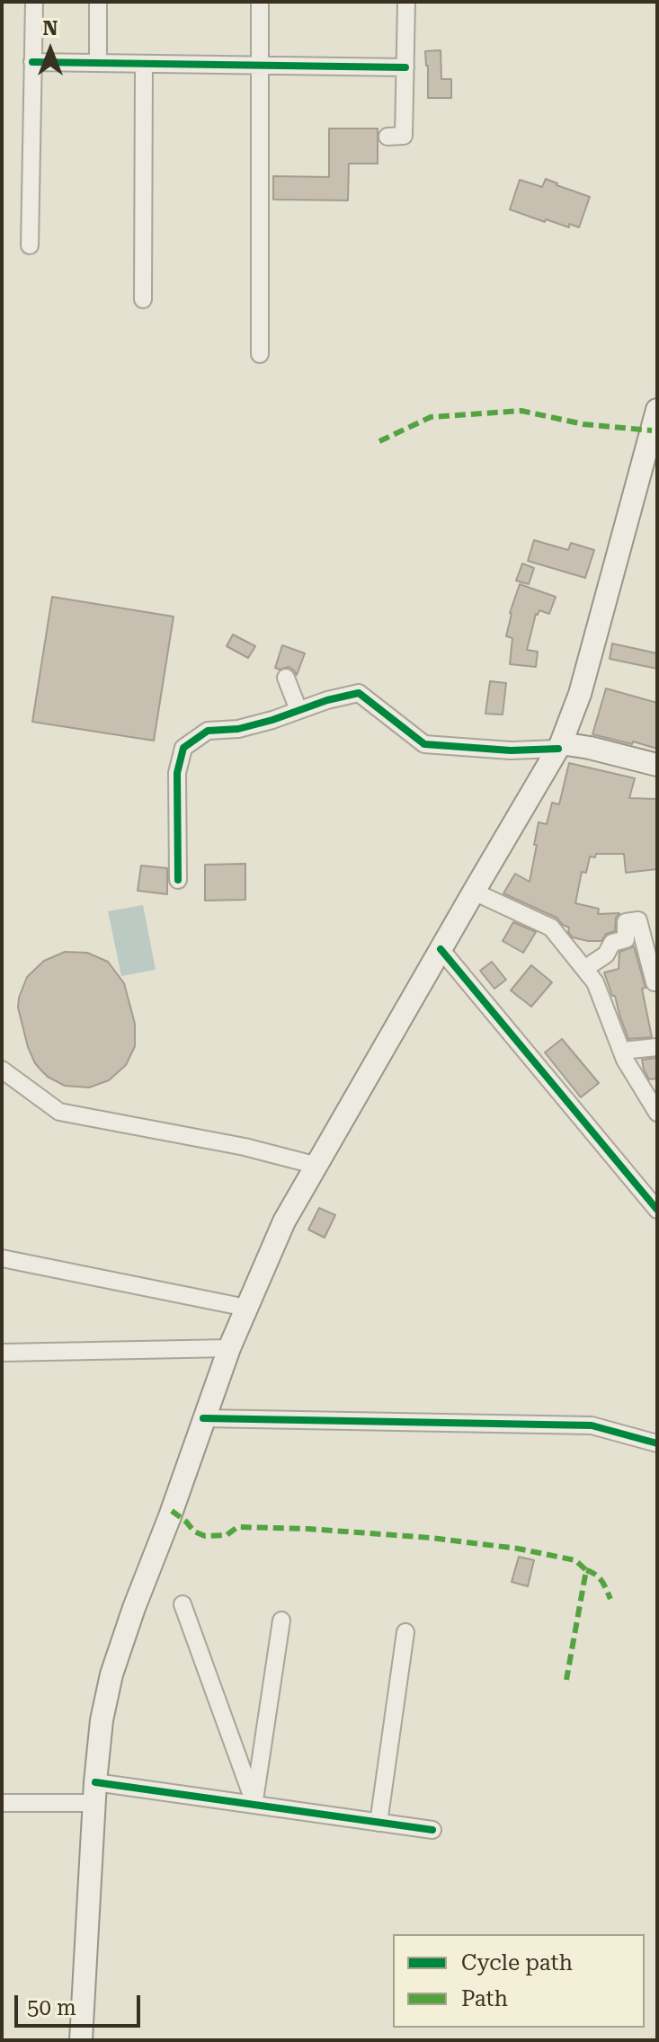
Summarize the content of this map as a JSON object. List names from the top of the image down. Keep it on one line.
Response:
{"legend":["Cycle path","Path"],"scale_bar":"50 m","north":"top"}
